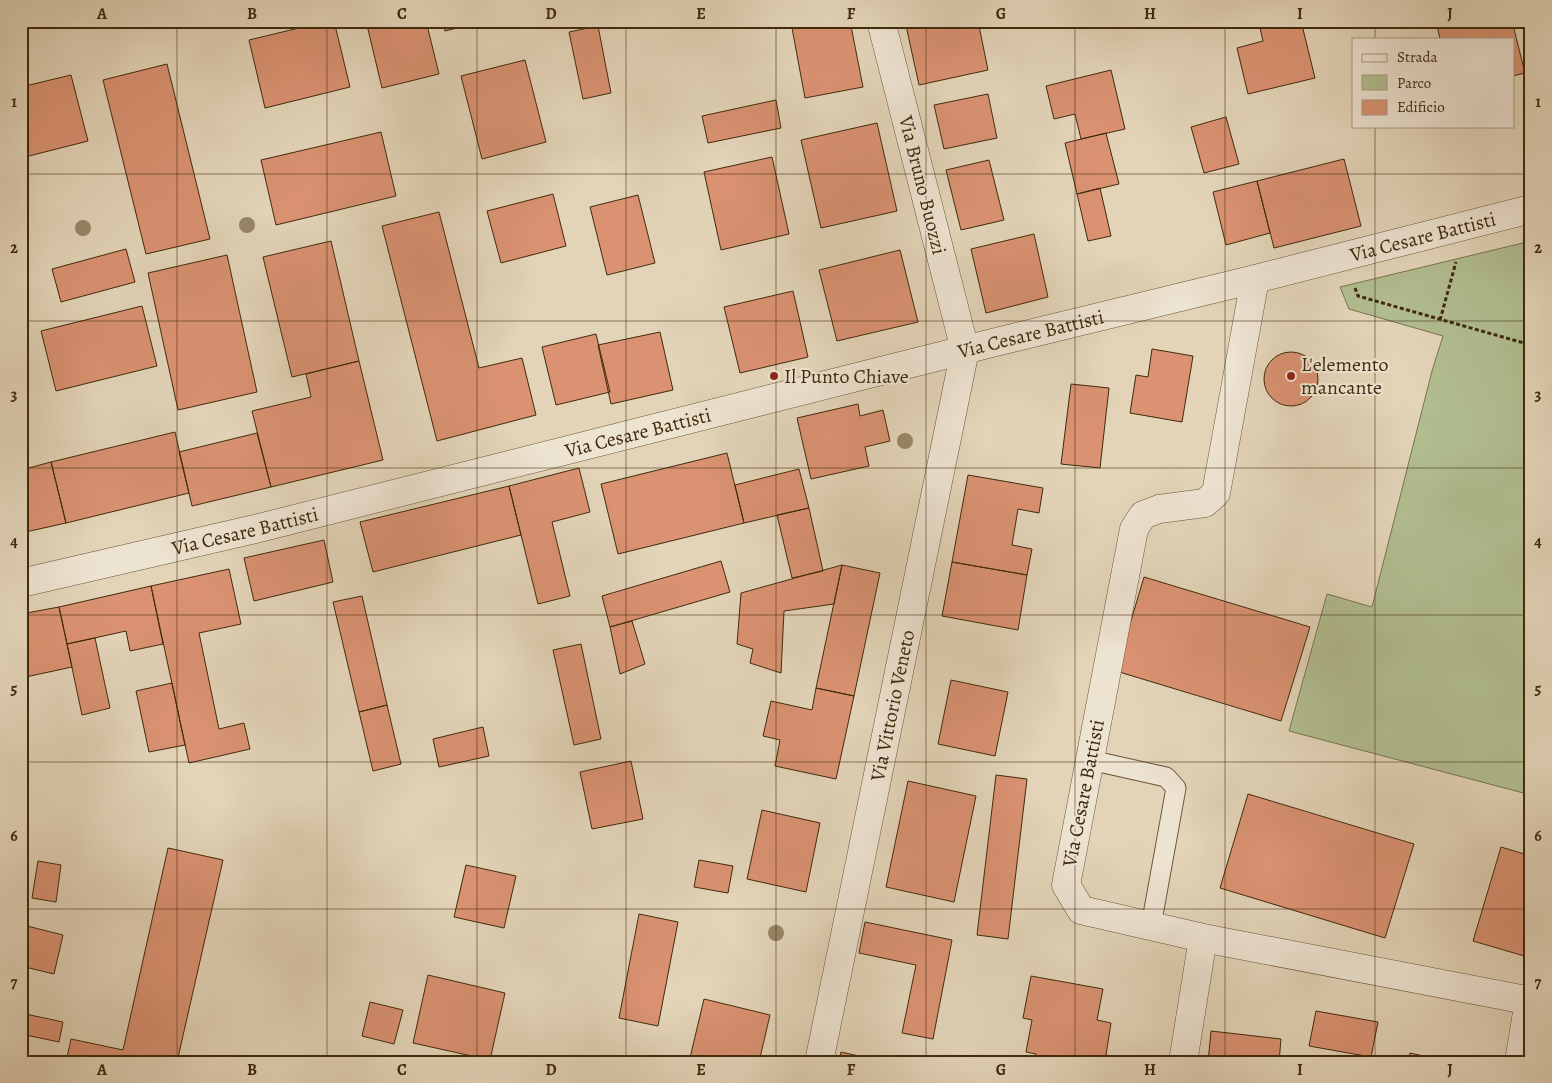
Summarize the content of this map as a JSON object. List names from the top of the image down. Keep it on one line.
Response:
{"streets":{"street":["Via Bruno Buozzi","Via Cesare Battisti","Via Vittorio Veneto"]},"crossings":[["Via Bruno Buozzi","Via Cesare Battisti"],["Via Bruno Buozzi","Via Vittorio Veneto"],["Via Cesare Battisti","Via Vittorio Veneto"]],"places":["Il Punto Chiave","L'elemento mancante"],"legend":["Strada","Parco","Edificio"],"grid":{"columns":["A","B","C","D","E","F","G","H","I","J"],"rows":["1","2","3","4","5","6","7"]}}
